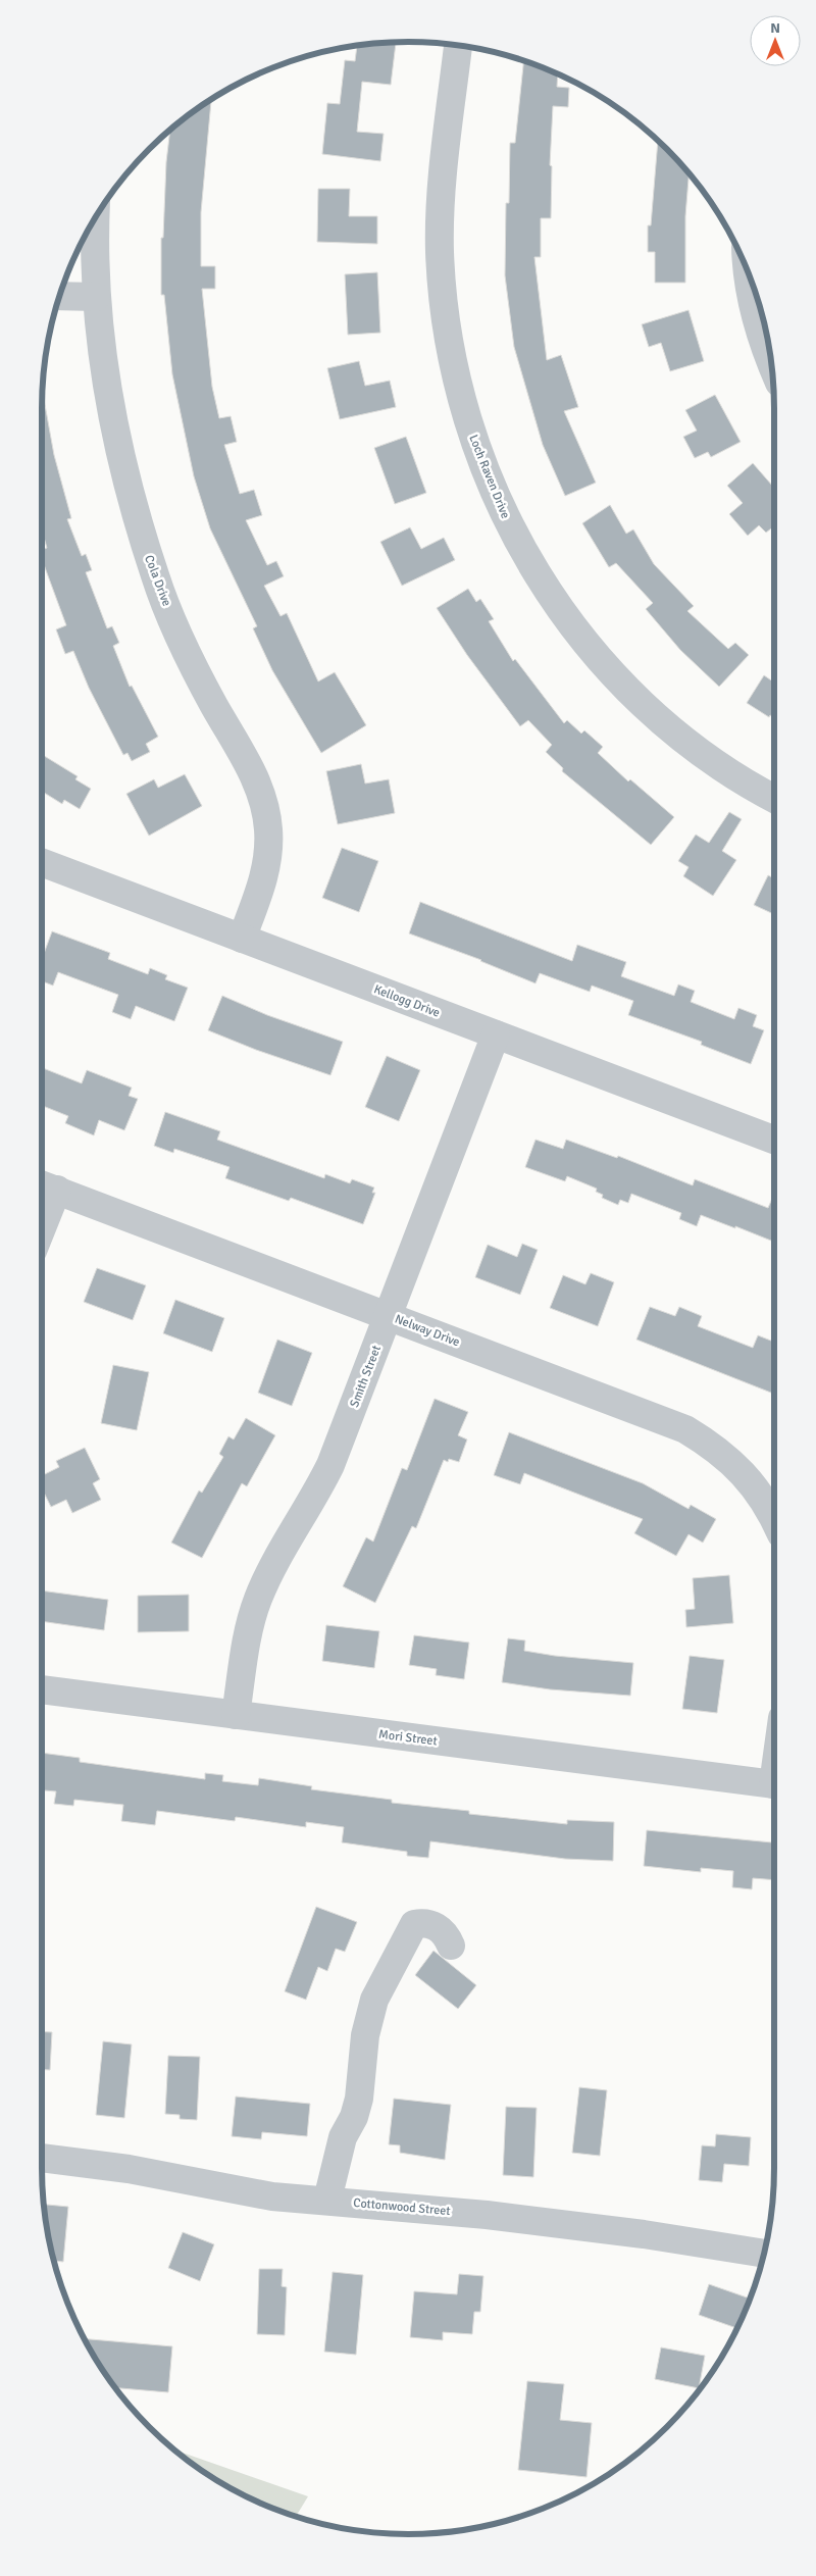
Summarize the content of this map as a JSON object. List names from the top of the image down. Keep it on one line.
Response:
{"streets":{"street":["Loch Raven Drive","Cola Drive","Kellogg Drive","Nelway Drive","Smith Street","Mori Street","Cottonwood Street"]},"crossings":[["Cola Drive","Kellogg Drive"],["Kellogg Drive","Smith Street"],["Nelway Drive","Smith Street"],["Smith Street","Mori Street"]],"north":"top"}
